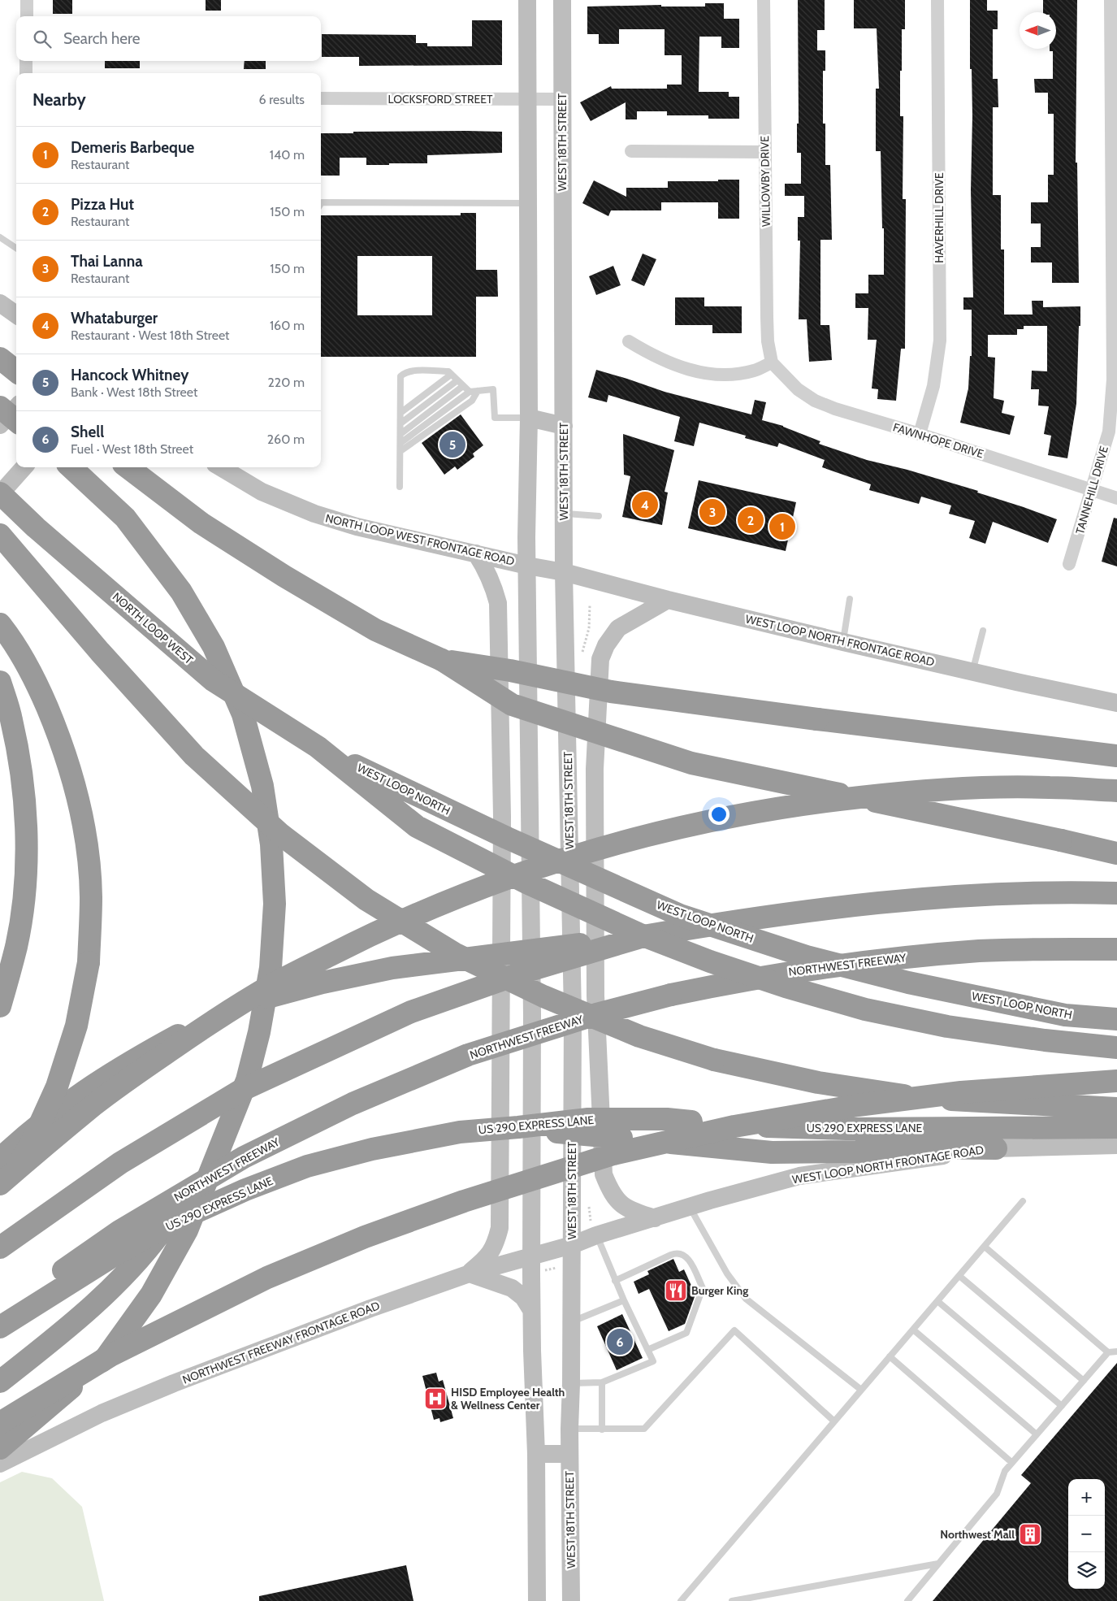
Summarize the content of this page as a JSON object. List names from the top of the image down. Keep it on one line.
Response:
{"streets":{"highway":["NORTH LOOP WEST","WEST LOOP NORTH","NORTHWEST FREEWAY","US 290 EXPRESS LANE"],"main road":["WEST 18TH STREET","NORTH LOOP WEST FRONTAGE ROAD","WEST LOOP NORTH FRONTAGE ROAD","NORTHWEST FREEWAY FRONTAGE ROAD"],"street":["LOCKSFORD STREET","WILLOWBY DRIVE","HAVERHILL DRIVE","FAWNHOPE DRIVE","TANNEHILL DRIVE"]},"crossings":[["LOCKSFORD STREET","WEST 18TH STREET"],["WEST 18TH STREET","NORTH LOOP WEST FRONTAGE ROAD"],["WEST 18TH STREET","WEST LOOP NORTH FRONTAGE ROAD"],["WEST 18TH STREET","NORTHWEST FREEWAY FRONTAGE ROAD"],["WILLOWBY DRIVE","FAWNHOPE DRIVE"],["HAVERHILL DRIVE","FAWNHOPE DRIVE"],["FAWNHOPE DRIVE","TANNEHILL DRIVE"],["NORTH LOOP WEST FRONTAGE ROAD","WEST LOOP NORTH FRONTAGE ROAD"],["NORTH LOOP WEST","WEST LOOP NORTH"],["WEST LOOP NORTH FRONTAGE ROAD","NORTHWEST FREEWAY FRONTAGE ROAD"]],"places":{"restaurant":["Burger King"],"hospital":["HISD Employee Health & Wellness Center"],"building":["Northwest Mall"]},"north":"left","page":{"search":"Search here","heading":["Nearby","6 results"],"list":[{"mark":"1","name":"Demeris Barbeque","note":"Restaurant","value":"140 m"},{"mark":"2","name":"Pizza Hut","note":"Restaurant","value":"150 m"},{"mark":"3","name":"Thai Lanna","note":"Restaurant","value":"150 m"},{"mark":"4","name":"Whataburger","note":"Restaurant · West 18th Street","value":"160 m"},{"mark":"5","name":"Hancock Whitney","note":"Bank · West 18th Street","value":"220 m"},{"mark":"6","name":"Shell","note":"Fuel · West 18th Street","value":"260 m"}],"pins":["5","4","3","2","1","6"],"map_buttons":["+","−"]}}
